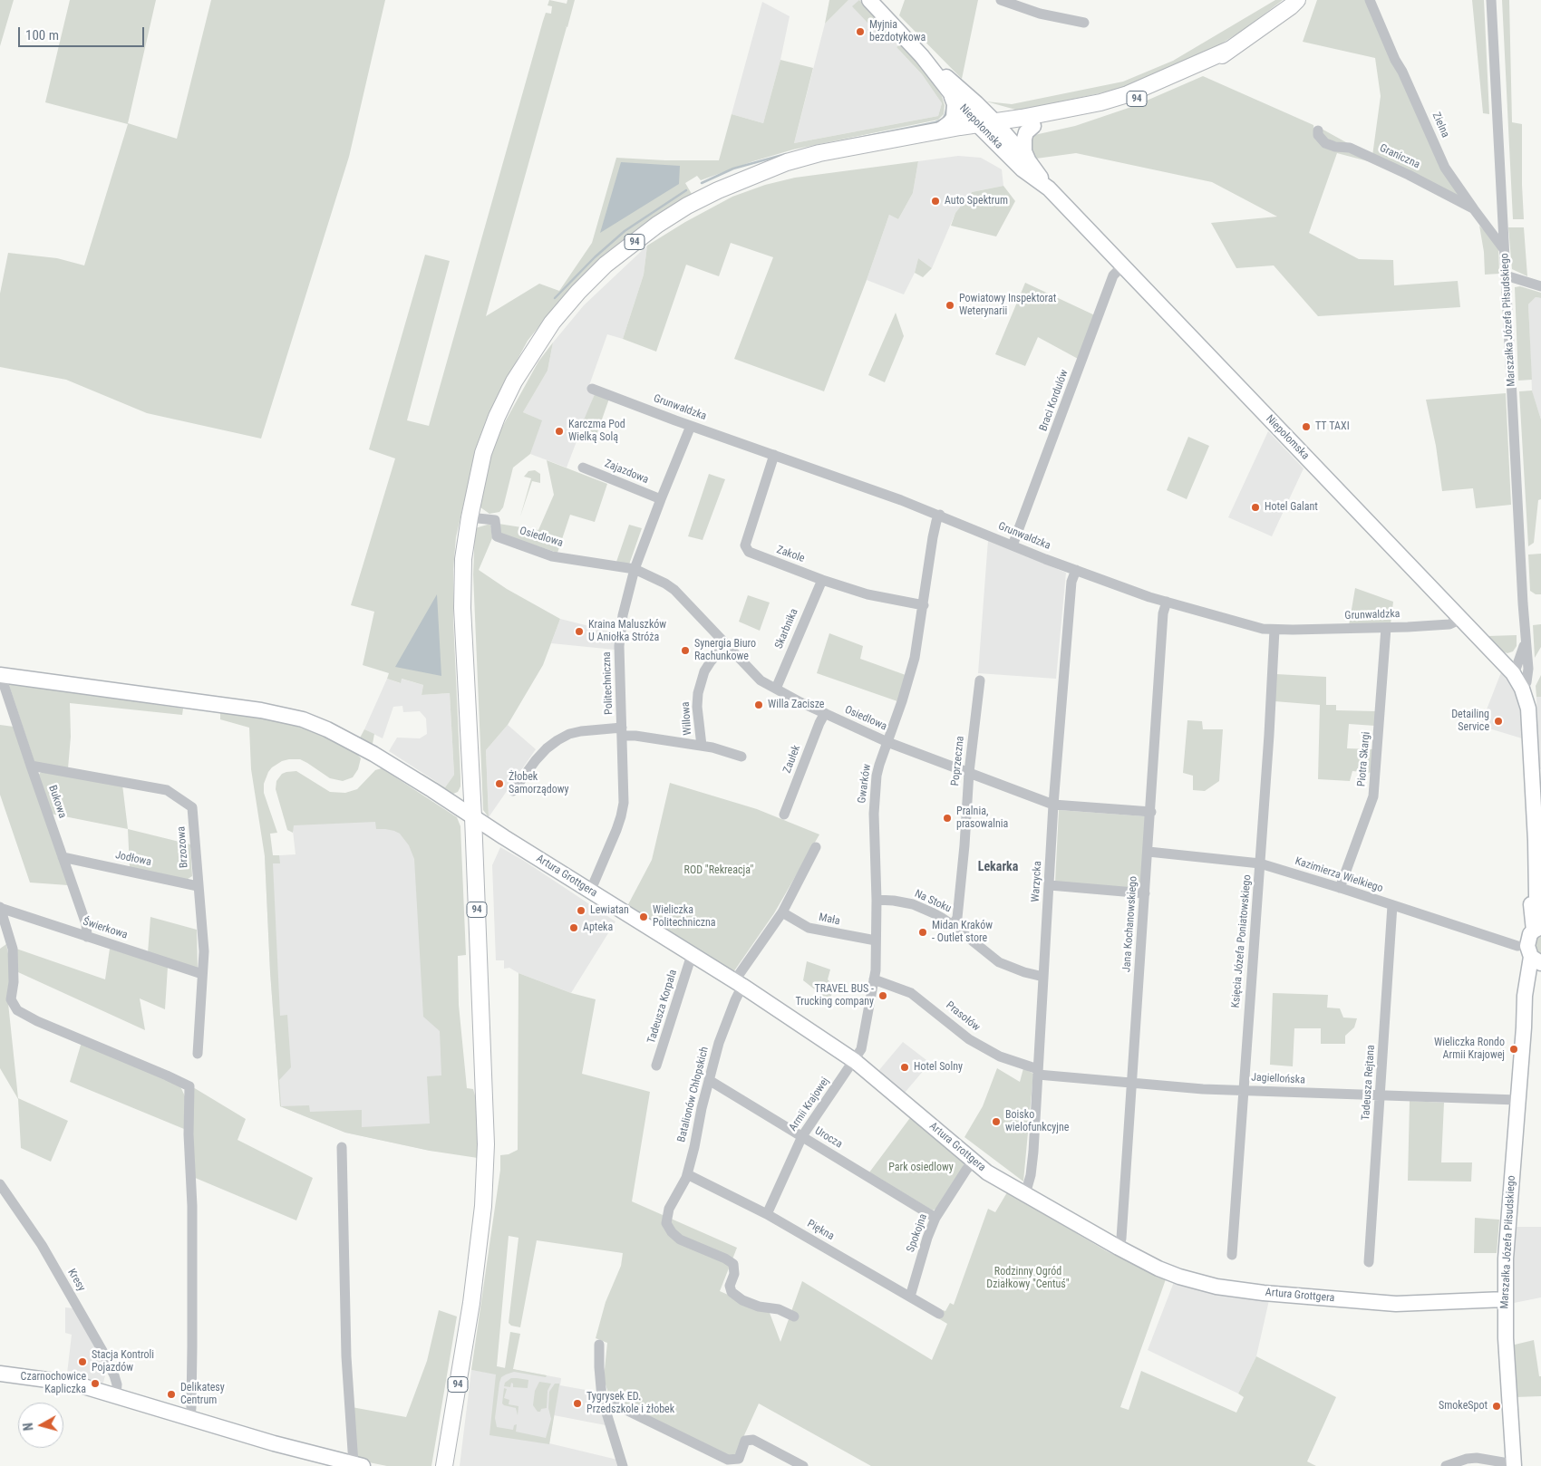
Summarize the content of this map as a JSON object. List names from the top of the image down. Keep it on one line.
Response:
{"streets":{"main road":["94","Niepołomska","Marszałka Józefa Piłsudskiego","Artura Grottgera"],"street":["Zielna","Graniczna","Braci Kordulów","Grunwaldzka","Zajazdowa","Osiedlowa","Zakole","Skarbnika","Politechniczna","Willowa","Zaułek","Piotra Skargi","Poprzeczna","Gwarków","Bukowa","Brzozowa","Jodłowa","Kazimierza Wielkiego","Warzycka","Na Stoku","Mała","Jana Kochanowskiego","Świerkowa","Księcia Józefa Poniatowskiego","Tadeusza Korpala","Prasołów","Jagiellońska","Tadeusza Rejtana","Batalionów Chłopskich","Armii Krajowej","Urocza","Piękna","Spokojna","Kresy"]},"crossings":[["94","Niepołomska"],["94","Osiedlowa"],["94","Artura Grottgera"],["Zielna","Graniczna"],["Zielna","Marszałka Józefa Piłsudskiego"],["Niepołomska","Marszałka Józefa Piłsudskiego"],["Niepołomska","Braci Kordulów"],["Niepołomska","Grunwaldzka"],["Marszałka Józefa Piłsudskiego","Artura Grottgera"],["Marszałka Józefa Piłsudskiego","Jagiellońska"],["Braci Kordulów","Grunwaldzka"],["Grunwaldzka","Zakole"],["Grunwaldzka","Politechniczna"],["Grunwaldzka","Piotra Skargi"],["Grunwaldzka","Gwarków"],["Grunwaldzka","Warzycka"],["Grunwaldzka","Jana Kochanowskiego"],["Grunwaldzka","Księcia Józefa Poniatowskiego"],["Zajazdowa","Politechniczna"],["Osiedlowa","Skarbnika"],["Osiedlowa","Politechniczna"],["Osiedlowa","Willowa"],["Osiedlowa","Zaułek"],["Osiedlowa","Poprzeczna"],["Osiedlowa","Gwarków"],["Osiedlowa","Warzycka"],["Osiedlowa","Jana Kochanowskiego"],["Zakole","Skarbnika"],["Zakole","Gwarków"],["Politechniczna","Willowa"],["Politechniczna","Artura Grottgera"],["Piotra Skargi","Kazimierza Wielkiego"],["Poprzeczna","Na Stoku"],["Gwarków","Artura Grottgera"],["Gwarków","Na Stoku"],["Gwarków","Mała"],["Gwarków","Prasołów"],["Gwarków","Armii Krajowej"],["Bukowa","Brzozowa"],["Bukowa","Jodłowa"],["Bukowa","Artura Grottgera"],["Bukowa","Świerkowa"],["Brzozowa","Jodłowa"],["Brzozowa","Świerkowa"],["Kazimierza Wielkiego","Jana Kochanowskiego"],["Kazimierza Wielkiego","Księcia Józefa Poniatowskiego"],["Kazimierza Wielkiego","Tadeusza Rejtana"],["Artura Grottgera","Warzycka"],["Artura Grottgera","Jana Kochanowskiego"],["Artura Grottgera","Tadeusza Korpala"],["Artura Grottgera","Batalionów Chłopskich"],["Artura Grottgera","Armii Krajowej"],["Artura Grottgera","Spokojna"],["Warzycka","Na Stoku"],["Warzycka","Prasołów"],["Warzycka","Jagiellońska"],["Jana Kochanowskiego","Jagiellońska"],["Księcia Józefa Poniatowskiego","Jagiellońska"],["Prasołów","Jagiellońska"],["Jagiellońska","Tadeusza Rejtana"],["Batalionów Chłopskich","Urocza"],["Batalionów Chłopskich","Piękna"],["Armii Krajowej","Urocza"],["Armii Krajowej","Piękna"],["Urocza","Spokojna"],["Piękna","Spokojna"]],"districts":["Lekarka"],"parks":["ROD \"Rekreacja\"","Park osiedlowy","Rodzinny Ogród Działkowy \"Centuś\""],"places":["Myjnia bezdotykowa","Auto Spektrum","Powiatowy Inspektorat Weterynarii","TT TAXI","Karczma Pod Wielką Solą","Hotel Galant","Kraina Maluszków U Aniołka Stróża","Synergia Biuro Rachunkowe","Willa Zacisze","Detailing Service","Żłobek Samorządowy","Pralnia, prasowalnia","Lewiatan","Wieliczka Politechniczna","Apteka","Midan Kraków - Outlet store","TRAVEL BUS - Trucking company","Wieliczka Rondo Armii Krajowej","Hotel Solny","Boisko wielofunkcyjne","Stacja Kontroli Pojazdów","Czarnochowice Kapliczka","Delikatesy Centrum","Tygrysek ED. Przedszkole i żłobek","SmokeSpot"],"scale_bar":"100 m","north":"left"}
